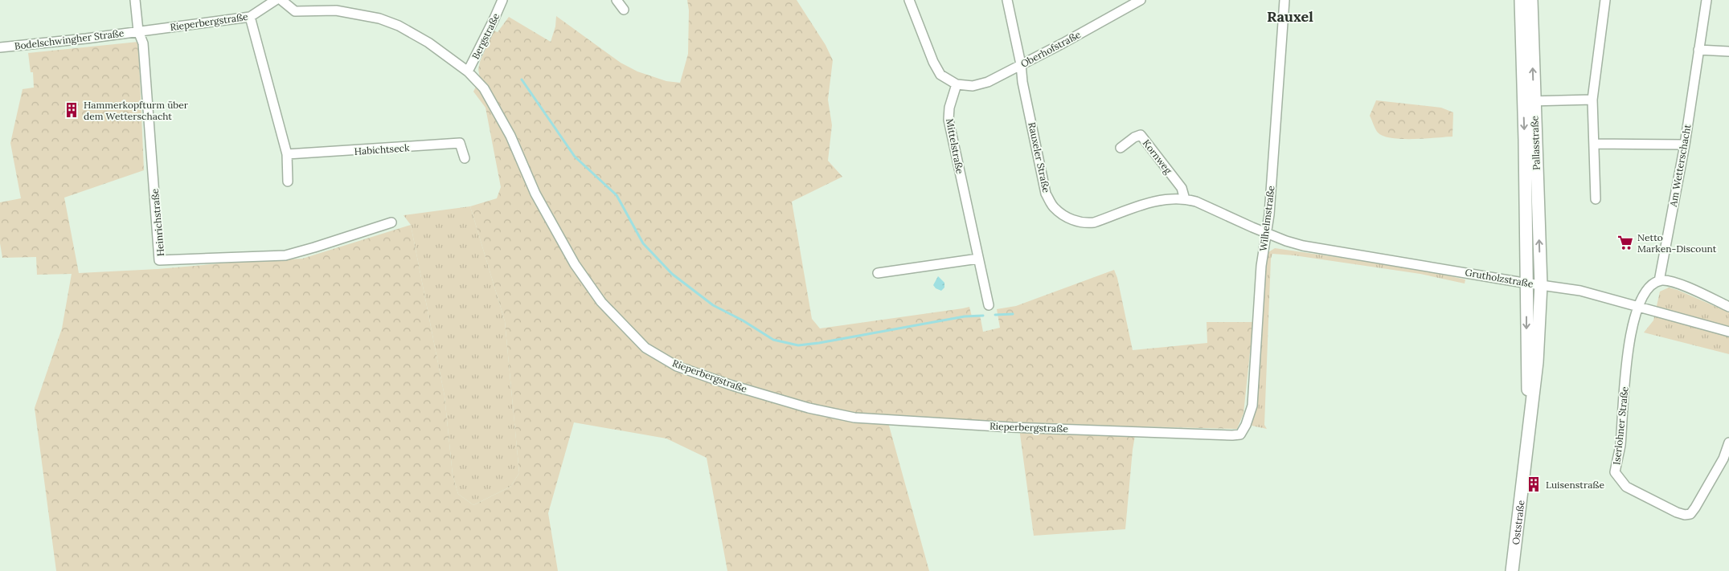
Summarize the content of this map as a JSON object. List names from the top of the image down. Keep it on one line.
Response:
{"streets":{"main road":["Pallasstraße","Oststraße"],"street":["Rieperbergstraße","Bergstraße","Bodelschwingher Straße","Oberhofstraße","Mittelstraße","Habichtseck","Kornweg","Rauxeler Straße","Am Wetterschacht","Wilhelmstraße","Heinrichstraße","Grutholzstraße","Iserlohner Straße"]},"crossings":[["Rieperbergstraße","Bergstraße"],["Rieperbergstraße","Bodelschwingher Straße"],["Rieperbergstraße","Wilhelmstraße"],["Rieperbergstraße","Heinrichstraße"],["Bodelschwingher Straße","Heinrichstraße"],["Oberhofstraße","Mittelstraße"],["Oberhofstraße","Rauxeler Straße"],["Pallasstraße","Grutholzstraße"],["Pallasstraße","Oststraße"],["Kornweg","Rauxeler Straße"],["Rauxeler Straße","Wilhelmstraße"],["Rauxeler Straße","Grutholzstraße"],["Wilhelmstraße","Grutholzstraße"],["Grutholzstraße","Iserlohner Straße"],["Grutholzstraße","Oststraße"]],"districts":["Rauxel"],"places":{"building":["Hammerkopfturm über dem Wetterschacht","Luisenstraße"],"supermarket":["Netto Marken-Discount"]}}
